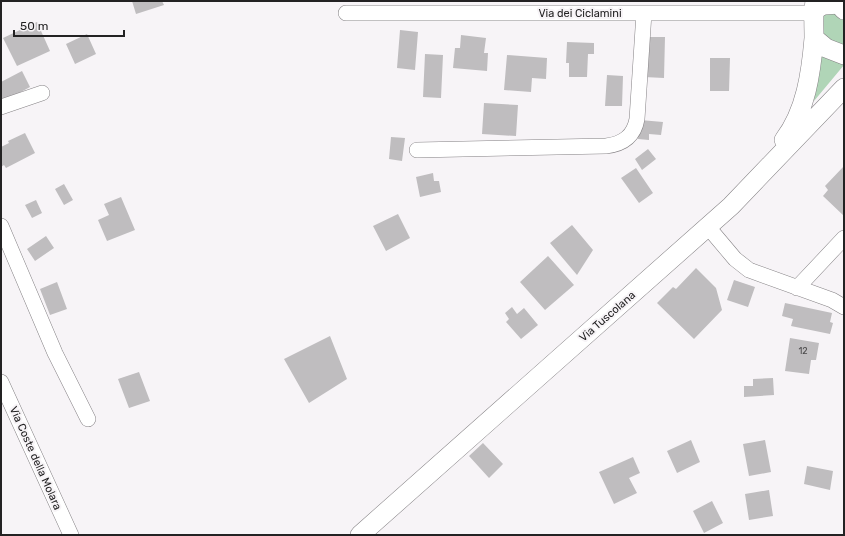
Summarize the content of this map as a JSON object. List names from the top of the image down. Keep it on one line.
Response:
{"streets":{"main road":["Via Tuscolana"],"street":["Via dei Ciclamini","Via Coste della Molara"]},"house_numbers":["12"],"scale_bar":"50 m"}
